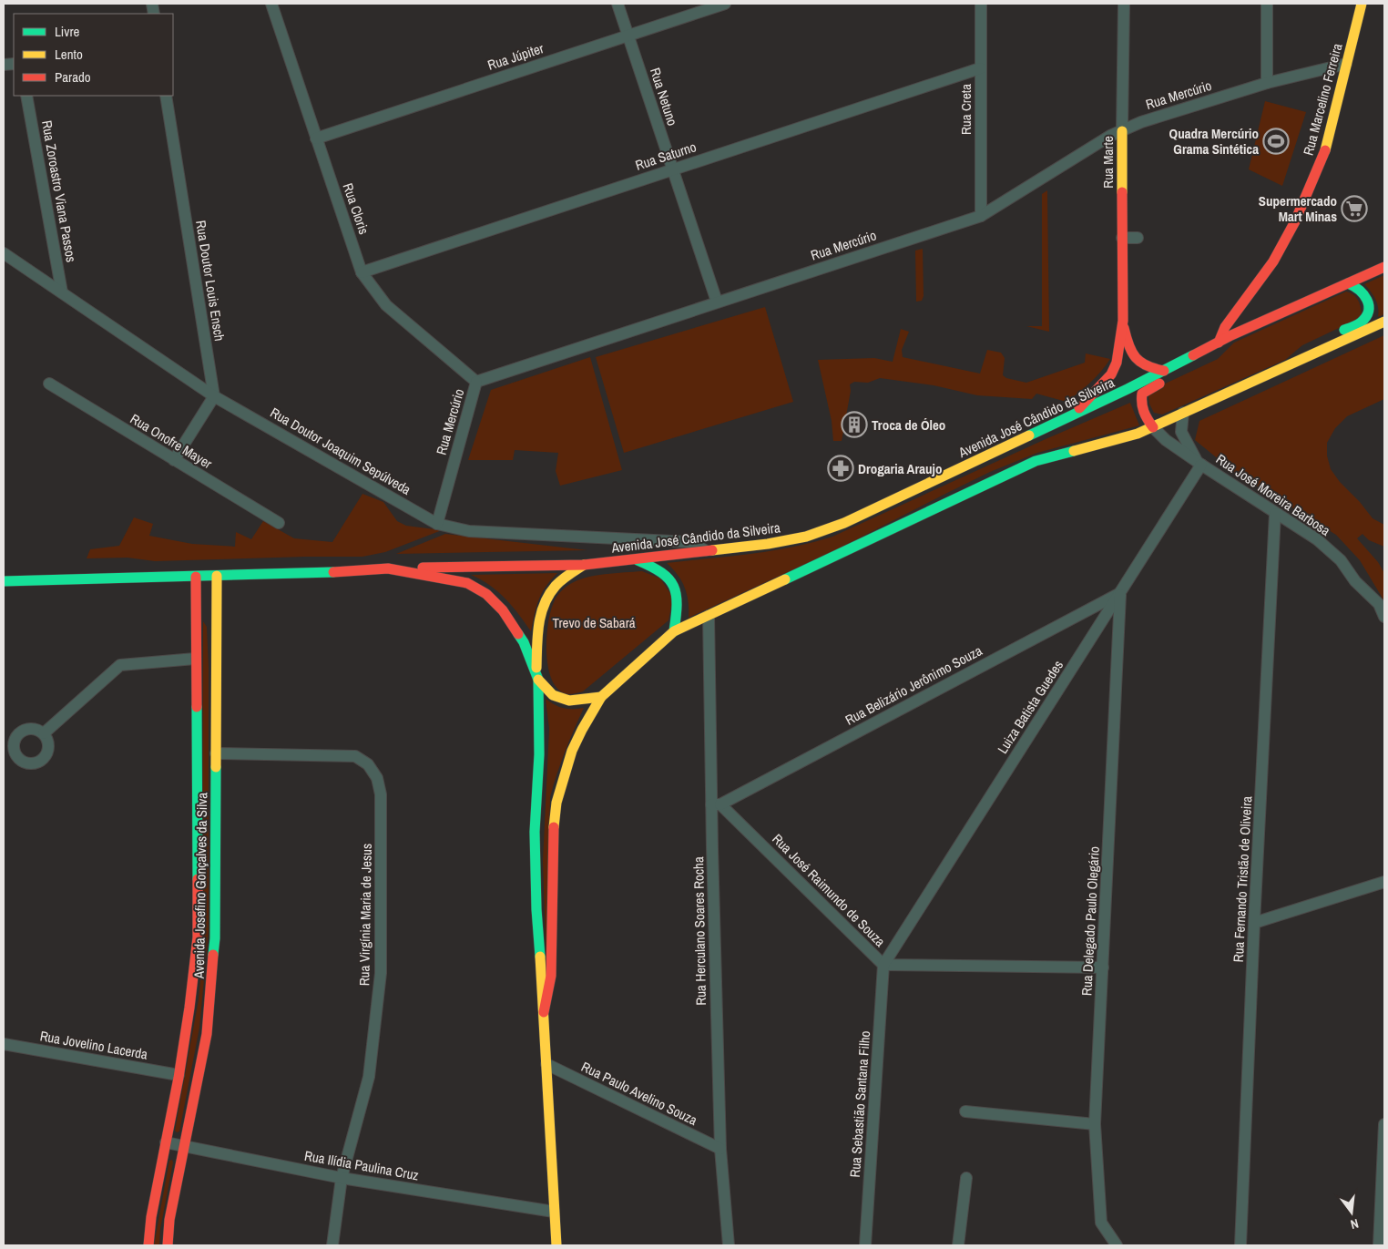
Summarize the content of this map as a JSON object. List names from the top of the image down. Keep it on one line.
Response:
{"streets":{"main road":["Rua Marcelino Ferreira","Rua Marte","Avenida José Cândido da Silveira","Avenida Josefino Gonçalves da Silva"],"street":["Rua Júpiter","Rua Mercúrio","Rua Netuno","Rua Creta","Rua Saturno","Rua Zoroastro Viana Passos","Rua Cloris","Rua Doutor Louis Ensch","Rua Onofre Mayer","Rua Doutor Joaquim Sepúlveda","Rua José Moreira Barbosa","Rua Belizário Jerônimo Souza","Luiza Batista Guedes","Rua Fernando Tristão de Oliveira","Rua José Raimundo de Souza","Rua Virgínia Maria de Jesus","Rua Delegado Paulo Olegário","Rua Herculano Soares Rocha","Rua Jovelino Lacerda","Rua Paulo Avelino Souza","Rua Sebastião Santana Filho","Rua Ilídia Paulina Cruz"]},"crossings":[["Rua Júpiter","Rua Netuno"],["Rua Júpiter","Rua Cloris"],["Rua Mercúrio","Rua Netuno"],["Rua Mercúrio","Rua Marcelino Ferreira"],["Rua Mercúrio","Rua Creta"],["Rua Mercúrio","Rua Marte"],["Rua Mercúrio","Rua Cloris"],["Rua Mercúrio","Rua Doutor Joaquim Sepúlveda"],["Rua Netuno","Rua Saturno"],["Rua Marcelino Ferreira","Avenida José Cândido da Silveira"],["Rua Marcelino Ferreira","Rua José Moreira Barbosa"],["Rua Creta","Rua Saturno"],["Rua Saturno","Rua Cloris"],["Rua Marte","Avenida José Cândido da Silveira"],["Rua Zoroastro Viana Passos","Rua Doutor Joaquim Sepúlveda"],["Rua Doutor Louis Ensch","Rua Doutor Joaquim Sepúlveda"],["Avenida José Cândido da Silveira","Rua Doutor Joaquim Sepúlveda"],["Rua José Moreira Barbosa","Luiza Batista Guedes"],["Rua José Moreira Barbosa","Rua Fernando Tristão de Oliveira"],["Rua Belizário Jerônimo Souza","Luiza Batista Guedes"],["Rua Belizário Jerônimo Souza","Rua José Raimundo de Souza"],["Rua Belizário Jerônimo Souza","Rua Delegado Paulo Olegário"],["Rua Belizário Jerônimo Souza","Rua Herculano Soares Rocha"],["Luiza Batista Guedes","Rua José Raimundo de Souza"],["Luiza Batista Guedes","Rua Delegado Paulo Olegário"],["Luiza Batista Guedes","Rua Sebastião Santana Filho"],["Avenida Josefino Gonçalves da Silva","Rua Virgínia Maria de Jesus"],["Avenida Josefino Gonçalves da Silva","Rua Jovelino Lacerda"],["Avenida Josefino Gonçalves da Silva","Rua Ilídia Paulina Cruz"],["Rua José Raimundo de Souza","Rua Delegado Paulo Olegário"],["Rua José Raimundo de Souza","Rua Herculano Soares Rocha"],["Rua José Raimundo de Souza","Rua Sebastião Santana Filho"],["Rua Virgínia Maria de Jesus","Rua Ilídia Paulina Cruz"],["Rua Herculano Soares Rocha","Rua Paulo Avelino Souza"]],"parks":["Trevo de Sabará"],"places":{"sports":["Quadra Mercúrio Grama Sintética"],"supermarket":["Supermercado Mart Minas"],"building":["Troca de Óleo"],"pharmacy":["Drogaria Araujo"]},"legend":["Livre","Lento","Parado"],"north":"bottom"}
